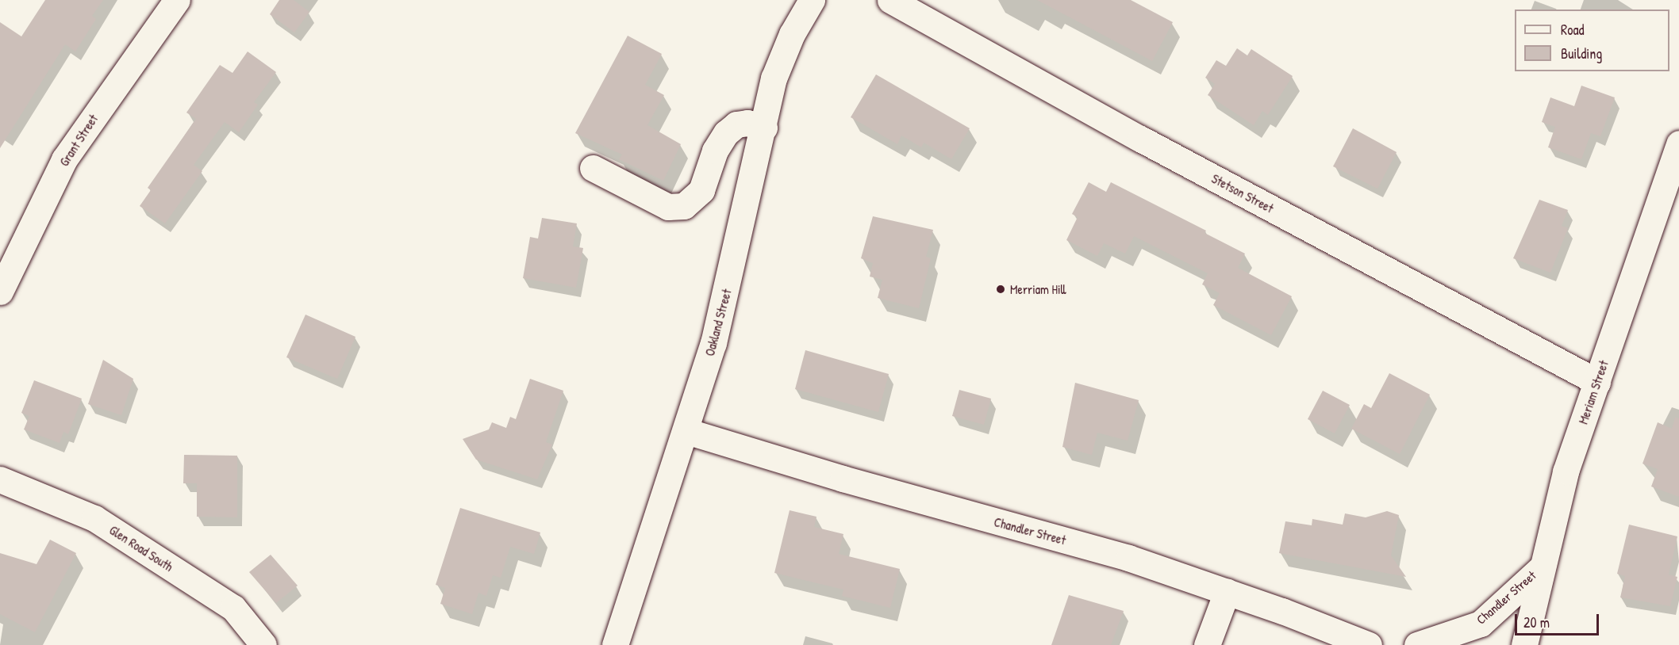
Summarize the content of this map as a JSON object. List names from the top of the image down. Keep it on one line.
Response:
{"streets":{"street":["Grant Street","Stetson Street","Oakland Street","Meriam Street","Chandler Street","Glen Road South"]},"crossings":[["Stetson Street","Meriam Street"],["Oakland Street","Chandler Street"],["Meriam Street","Chandler Street"]],"places":["Merriam Hill"],"legend":["Road","Building"],"scale_bar":"20 m"}
